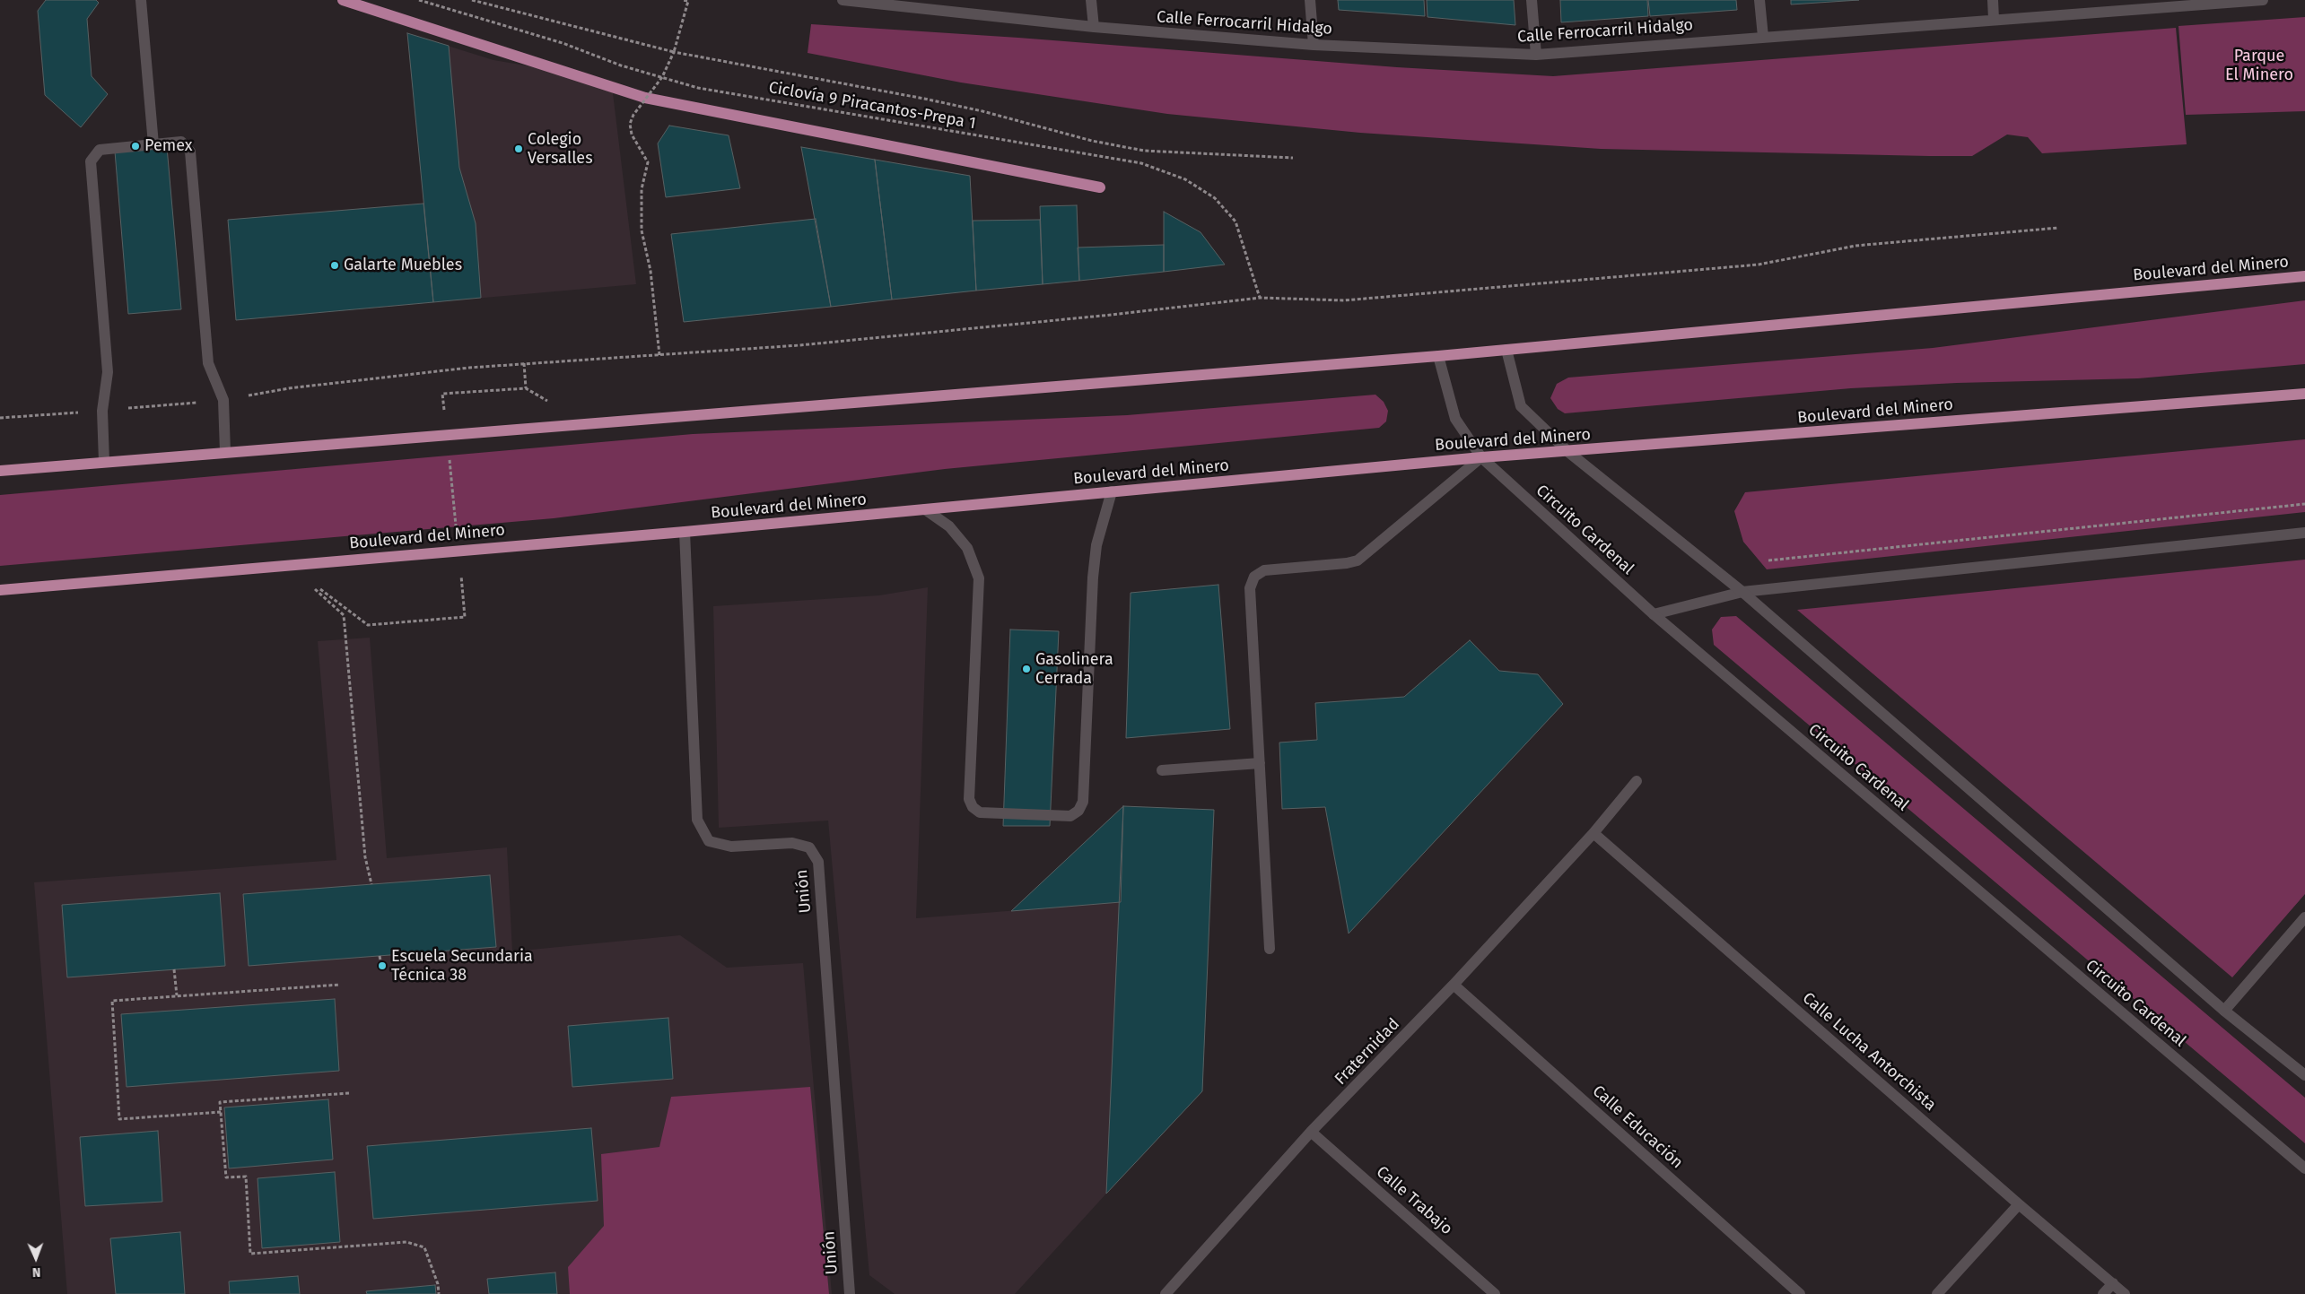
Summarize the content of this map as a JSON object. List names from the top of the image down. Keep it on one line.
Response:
{"streets":{"main road":["Boulevard del Minero"],"street":["Calle Ferrocarril Hidalgo","Circuito Cardenal","Unión","Fraternidad","Calle Lucha Antorchista","Calle Educación","Calle Trabajo"],"path":["Ciclovía 9 Piracantos-Prepa 1"]},"crossings":[["Boulevard del Minero","Circuito Cardenal"],["Boulevard del Minero","Unión"],["Fraternidad","Calle Lucha Antorchista"],["Fraternidad","Calle Educación"],["Fraternidad","Calle Trabajo"]],"parks":["Parque El Minero"],"places":["Pemex","Colegio Versalles","Galarte Muebles","Gasolinera Cerrada","Escuela Secundaria Técnica 38"],"north":"bottom"}
